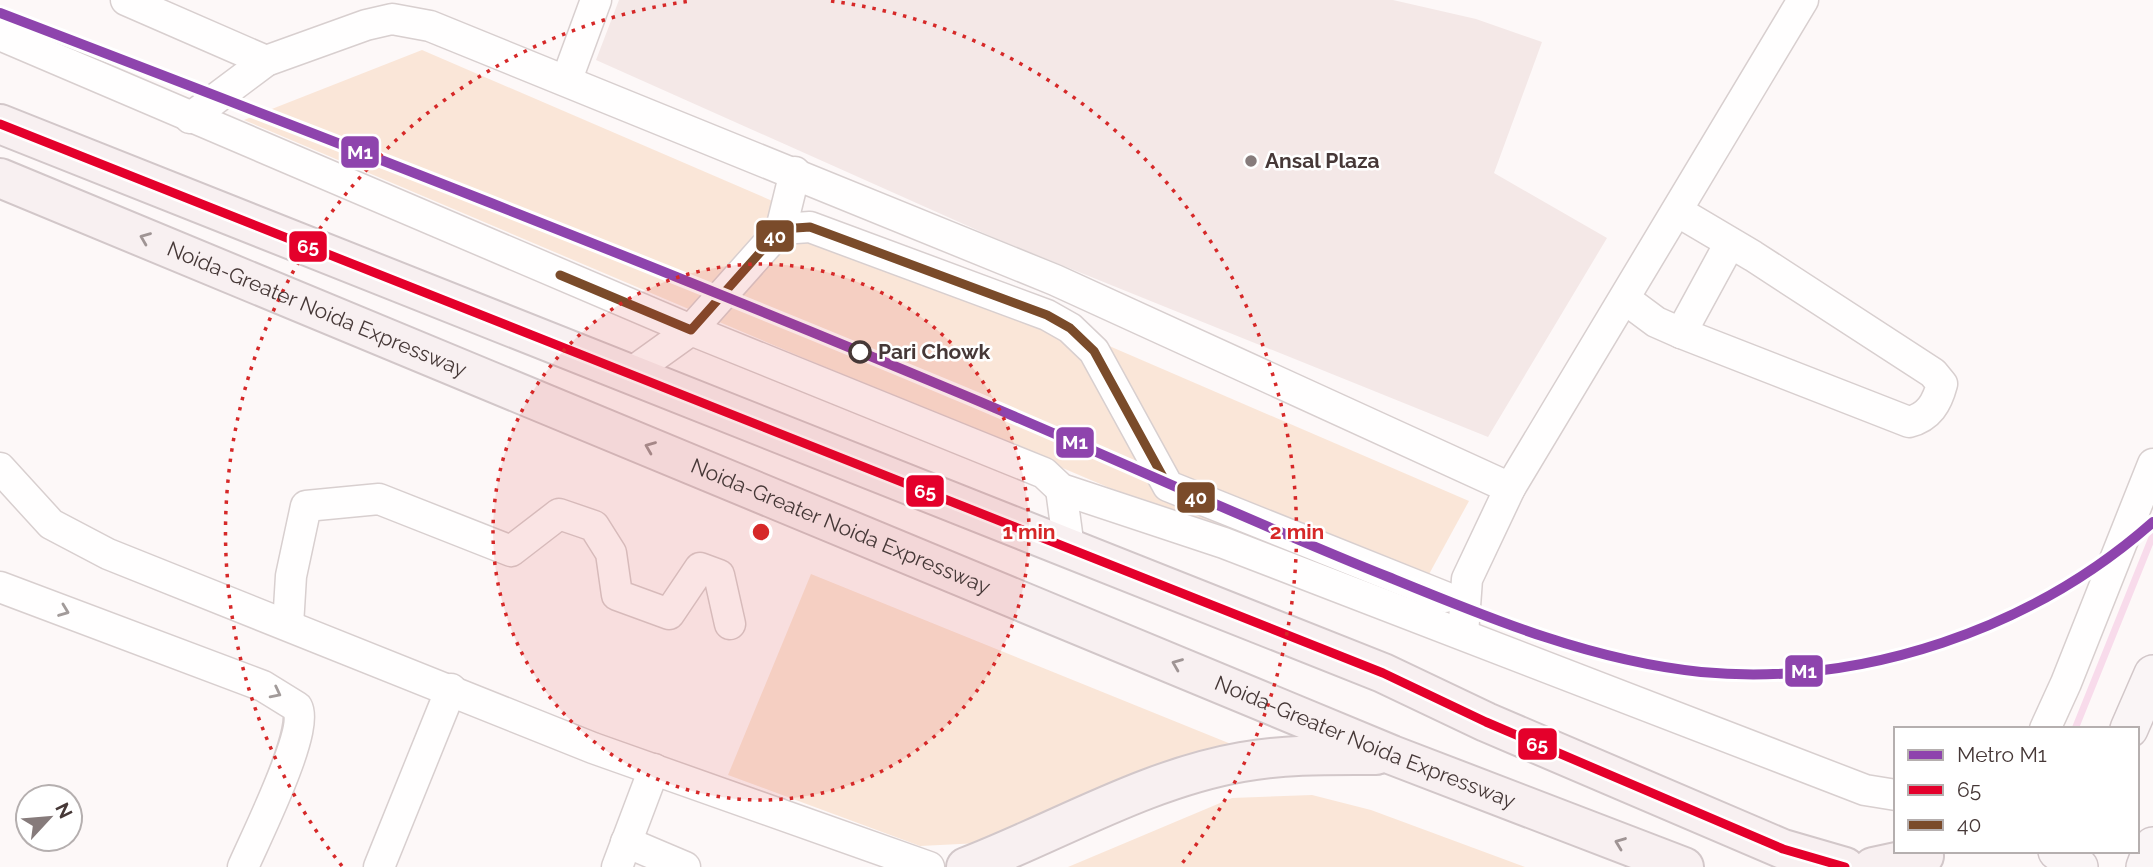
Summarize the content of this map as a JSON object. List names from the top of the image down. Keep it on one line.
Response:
{"streets":{"highway":["Noida-Greater Noida Expressway"]},"places":["Ansal Plaza","Pari Chowk"],"lines":["metro line M1","transit line 65","transit line 40"],"legend":["Metro M1","65","40"],"north":"top right","rings":["1 min","2 min"]}
